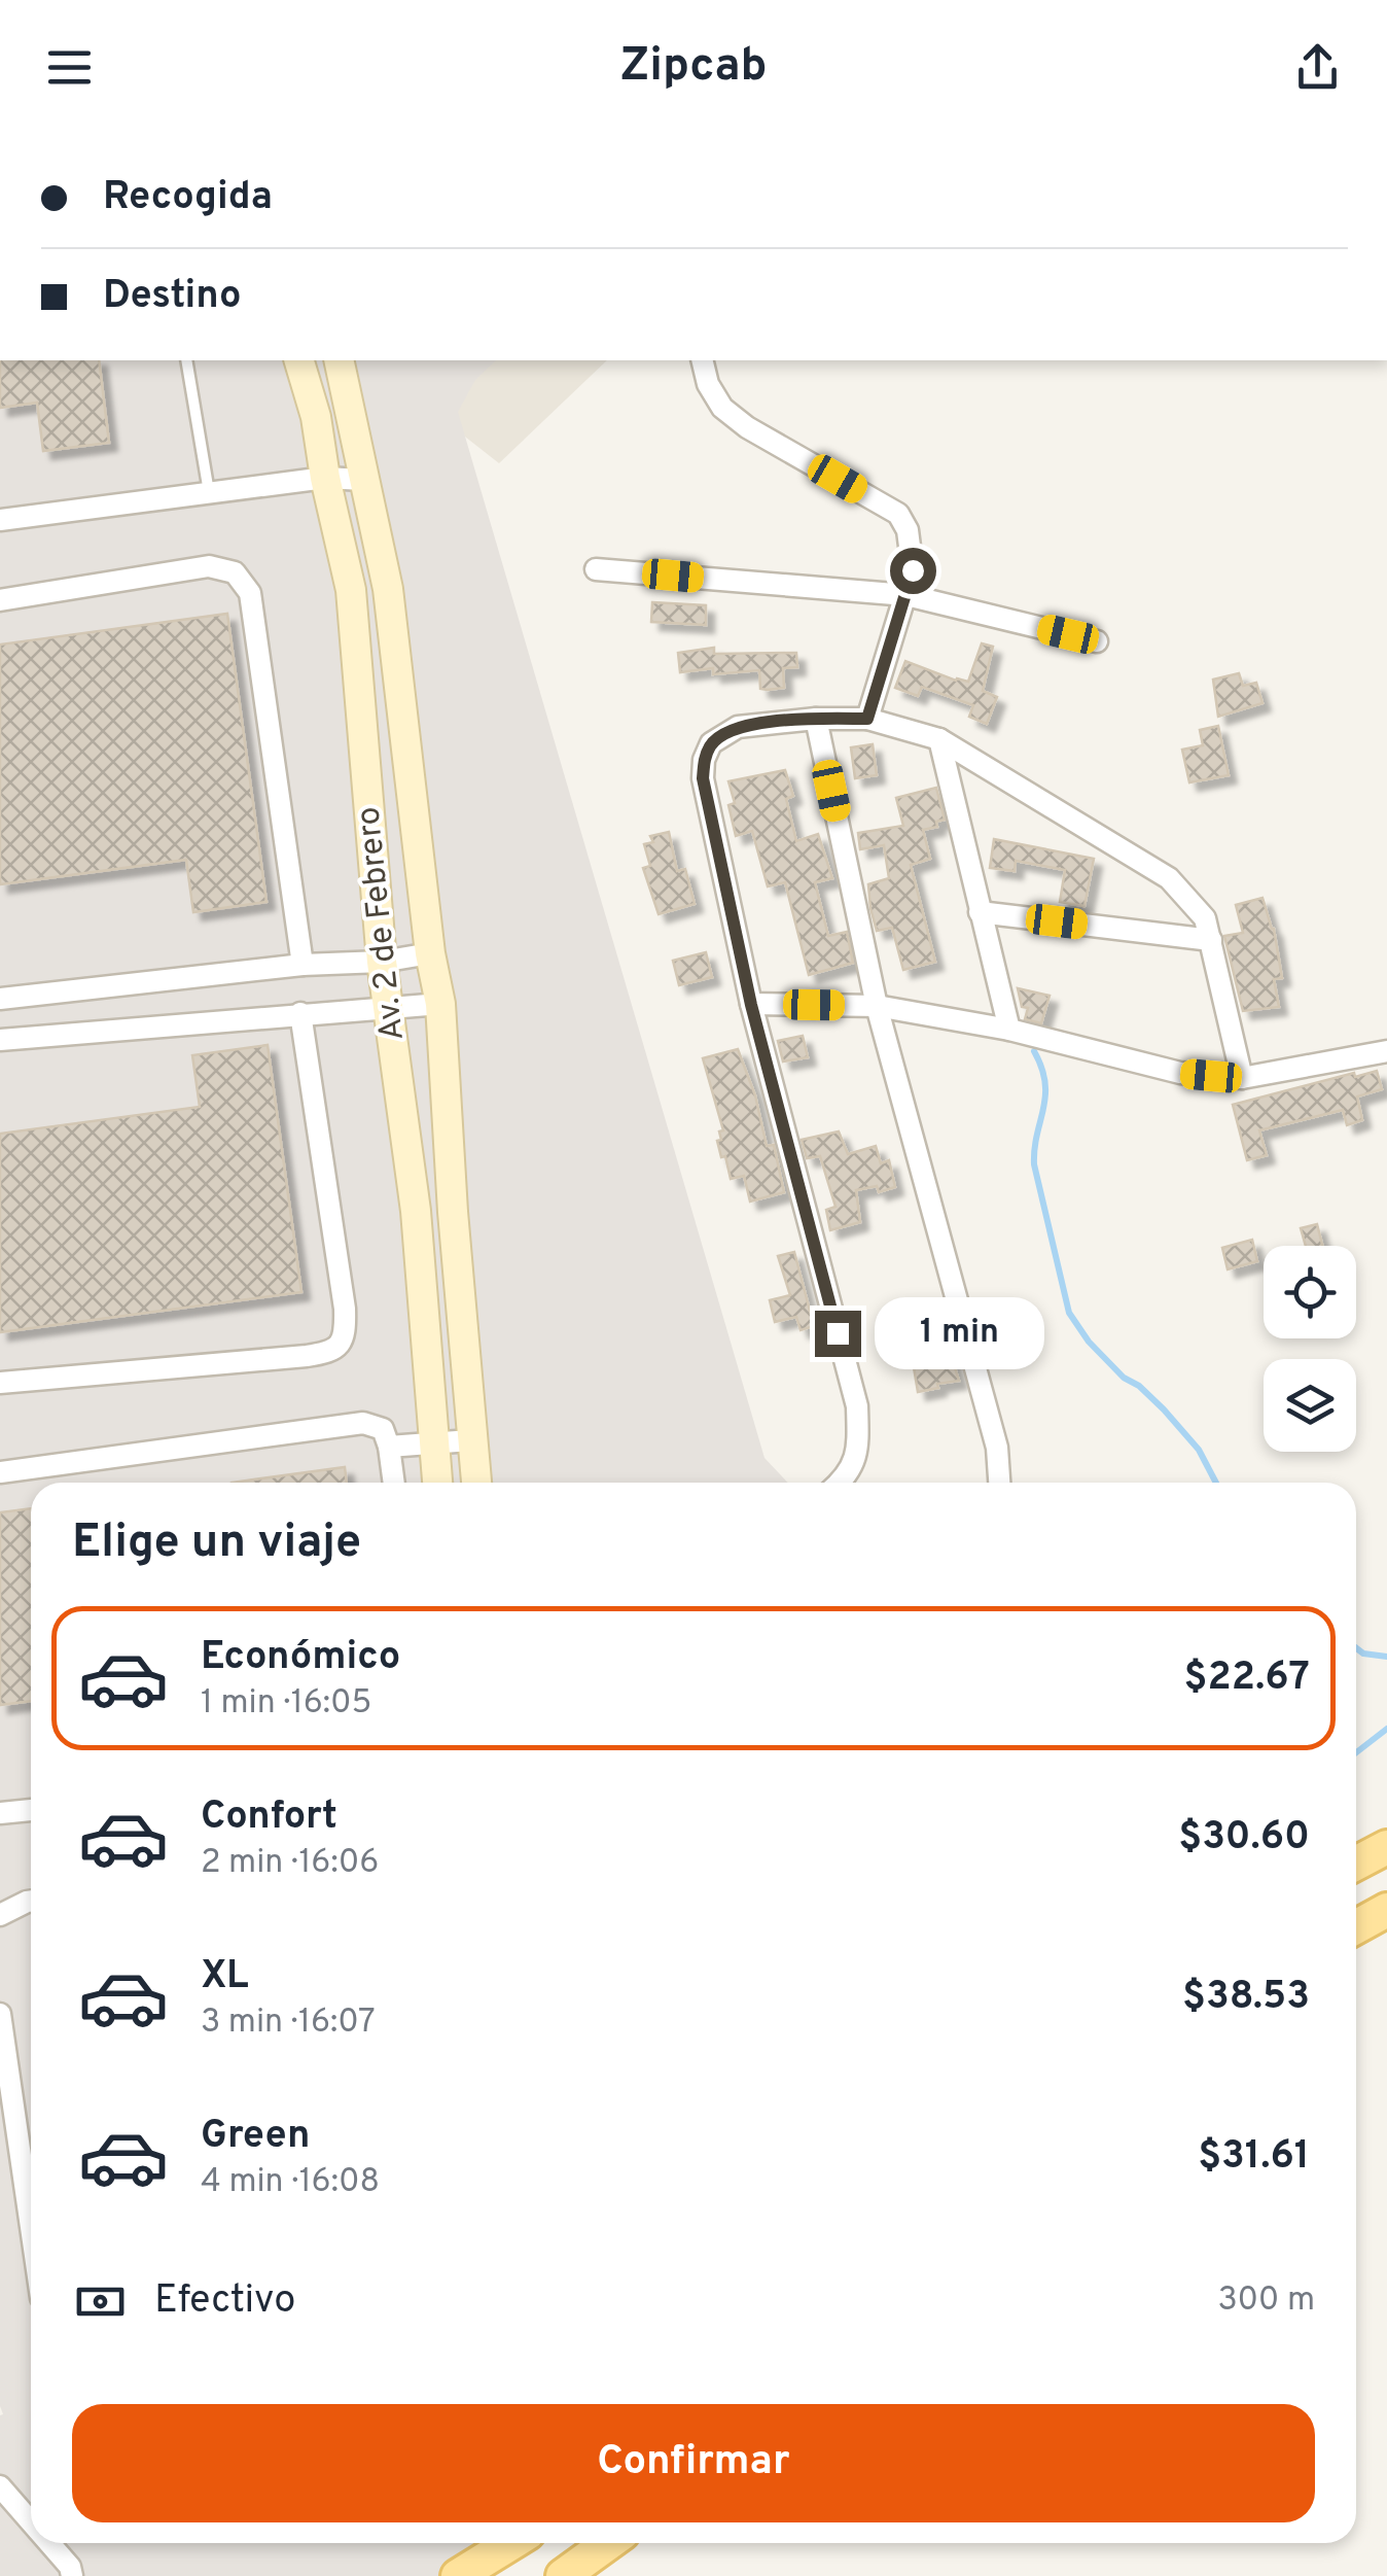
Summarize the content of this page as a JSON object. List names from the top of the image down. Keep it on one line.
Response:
{"streets":{"main road":["Av. 2 de Febrero"]},"page":{"header":"Zipcab","banner":["Recogida","Destino"],"bubble":"1 min","heading":"Elige un viaje","list":[{"name":"Económico","note":"1 min · 16:05","value":"$22.67"},{"name":"Confort","note":"2 min · 16:06","value":"$30.60"},{"name":"XL","note":"3 min · 16:07","value":"$38.53"},{"name":"Green","note":"4 min · 16:08","value":"$31.61"}],"pay":["Efectivo","300 m"],"buttons":"Confirmar"}}
